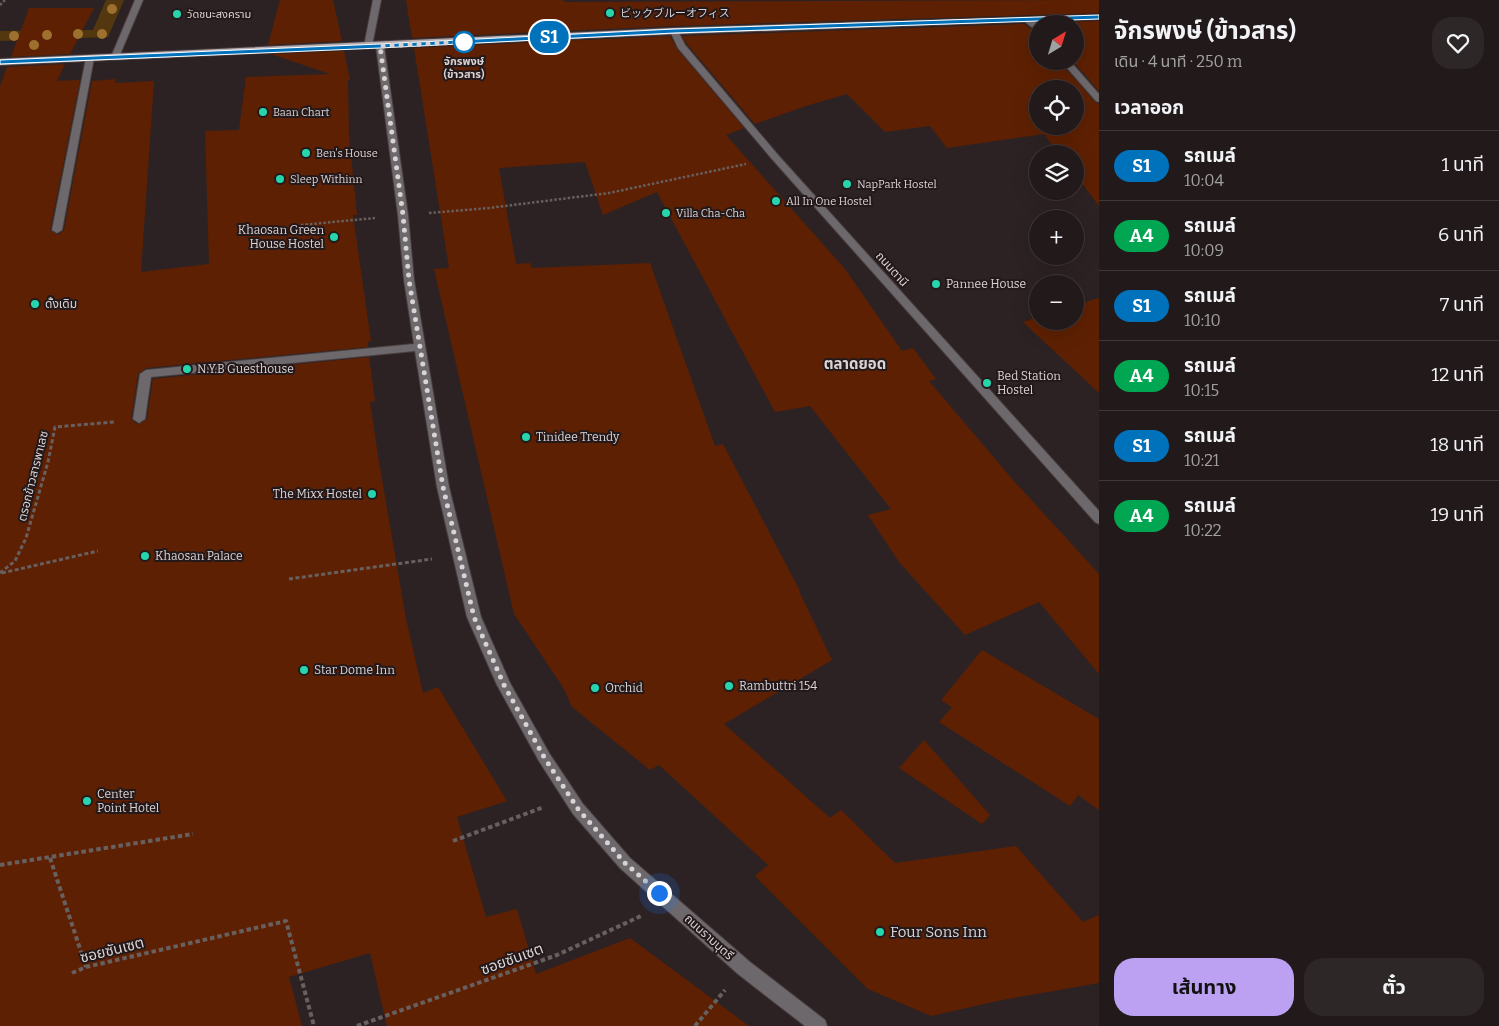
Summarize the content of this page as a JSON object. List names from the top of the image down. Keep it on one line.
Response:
{"streets":{"street":["ถนนตานี","ถนนรามบุตรี"],"path":["ตรอกข้าวสารพาเลซ","ซอยซันเซต"]},"crossings":[["ถนนรามบุตรี","ซอยซันเซต"]],"districts":["ตลาดยอด"],"places":["ビックブルーオフィス","วัดชนะสงคราม","จักรพงษ์ (ข้าวสาร)","Baan Chart","Ben's House","Sleep Withinn","NapPark Hostel","All In One Hostel","Villa Cha-Cha","Khaosan Green House Hostel","Pannee House","ดั้งเดิม","N.Y.B Guesthouse","Bed Station Hostel","Tinidee Trendy","The Mixx Hostel","Khaosan Palace","Star Dome Inn","Rambuttri 154","Orchid","Center Point Hotel","Four Sons Inn"],"lines":["bus line S1"],"north":"top right","page":{"on_map":"S1","heading":[["จักรพงษ์ (ข้าวสาร)","เดิน · 4 นาที · 250 m"],"เวลาออก"],"map_buttons":["+","−"],"list":[{"mark":"S1","name":"รถเมล์","note":"10:04","value":"1 นาที"},{"mark":"A4","name":"รถเมล์","note":"10:09","value":"6 นาที"},{"mark":"S1","name":"รถเมล์","note":"10:10","value":"7 นาที"},{"mark":"A4","name":"รถเมล์","note":"10:15","value":"12 นาที"},{"mark":"S1","name":"รถเมล์","note":"10:21","value":"18 นาที"},{"mark":"A4","name":"รถเมล์","note":"10:22","value":"19 นาที"}],"buttons":["เส้นทาง","ตั๋ว"]}}
